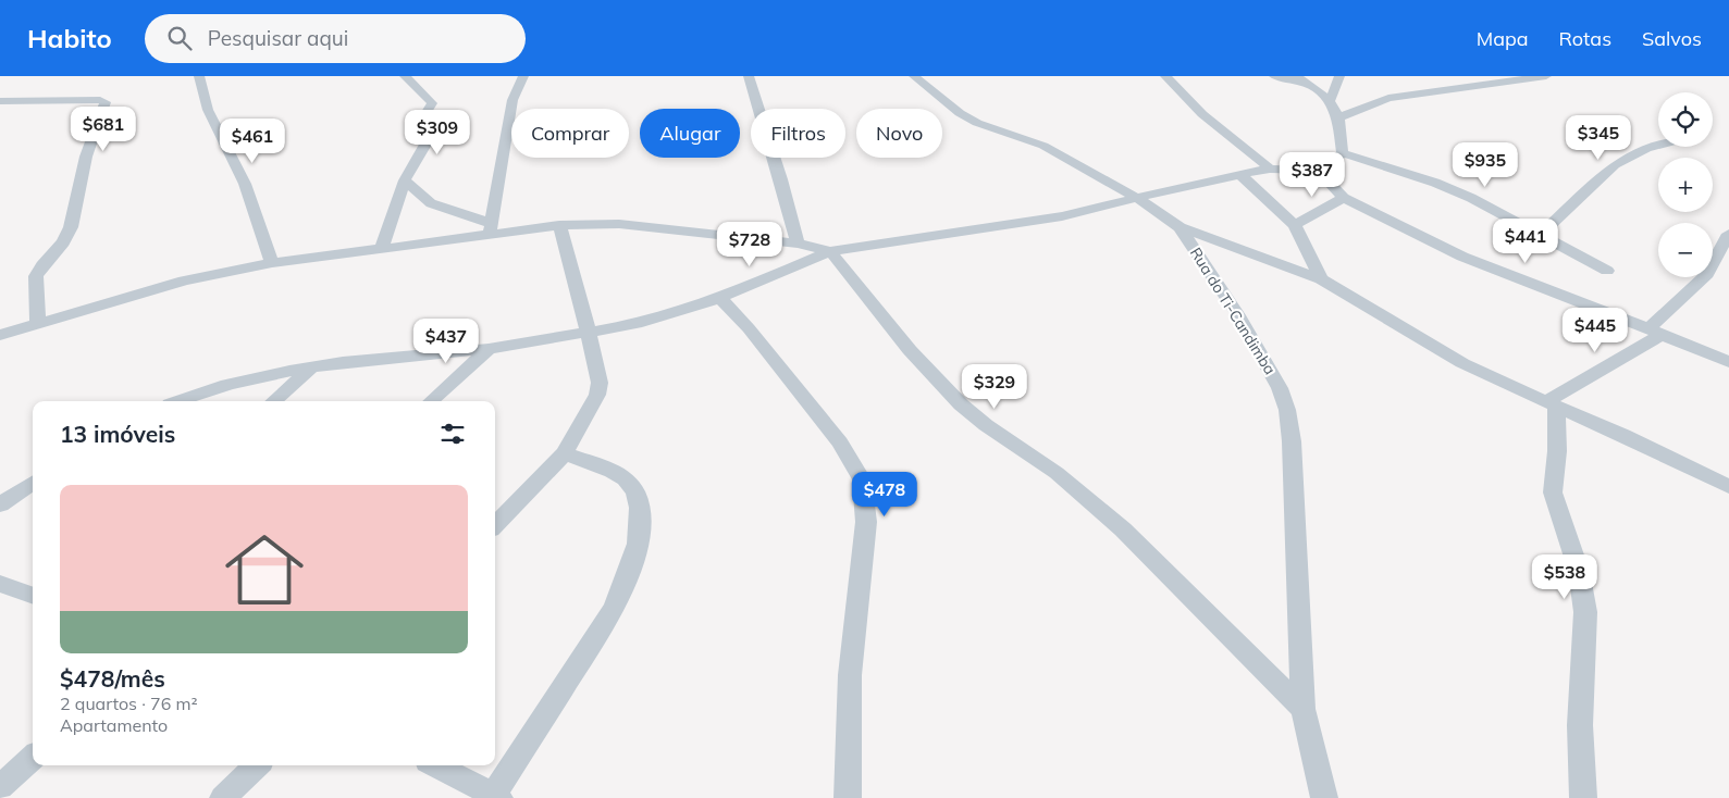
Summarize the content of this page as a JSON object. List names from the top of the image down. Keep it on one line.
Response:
{"streets":{"street":["Rua do Ti-Candimba"]},"page":{"header":"Habito","search":"Pesquisar aqui","nav":["Mapa","Rotas","Salvos"],"map_buttons":["+","−"],"price":["$681","$309","$345","$461","$935","$387","$441","$728","$445","$437","$329","$478","$538"],"chip":["Comprar","Alugar","Filtros","Novo"],"heading":"13 imóveis","list":[{"name":"$478/mês","note":"2 quartos · 76 m² · Apartamento"}]}}
